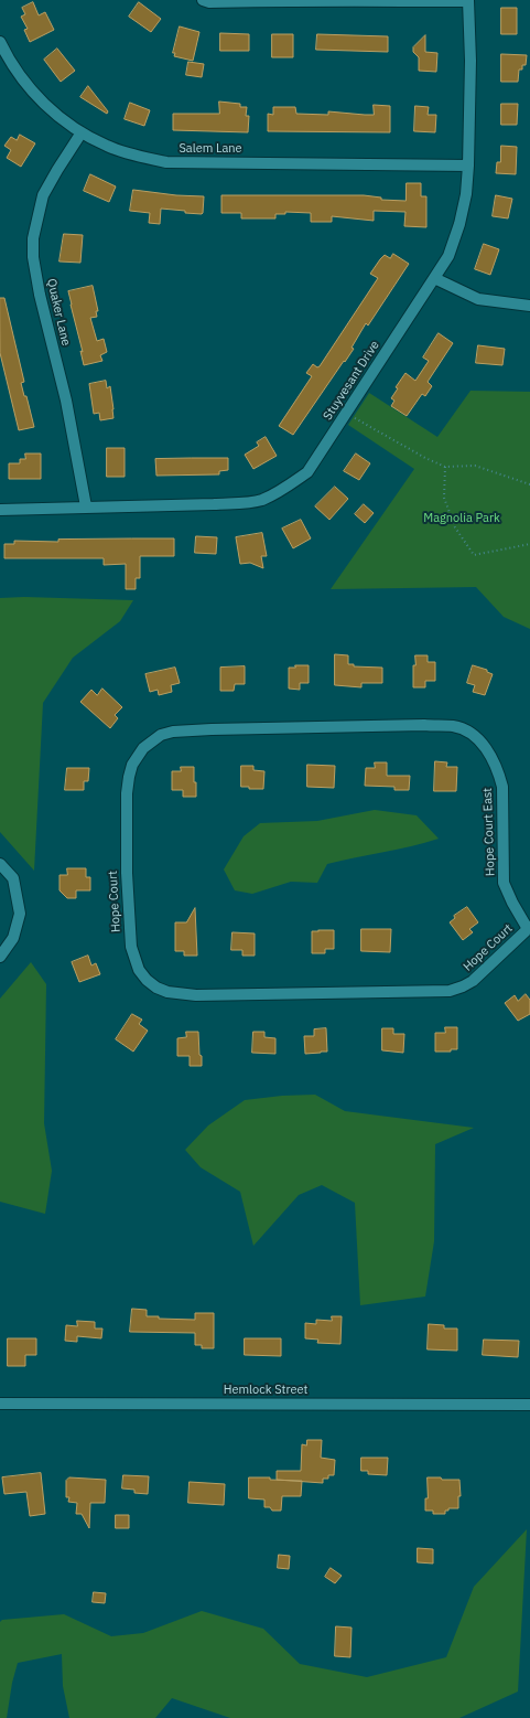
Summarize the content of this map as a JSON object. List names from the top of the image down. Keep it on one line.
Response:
{"streets":{"street":["Salem Lane","Quaker Lane","Stuyvesant Drive","Hope Court East","Hope Court","Hemlock Street"]},"crossings":[["Salem Lane","Quaker Lane"],["Salem Lane","Stuyvesant Drive"],["Quaker Lane","Stuyvesant Drive"],["Hope Court East","Hope Court"]],"parks":["Magnolia Park"]}
